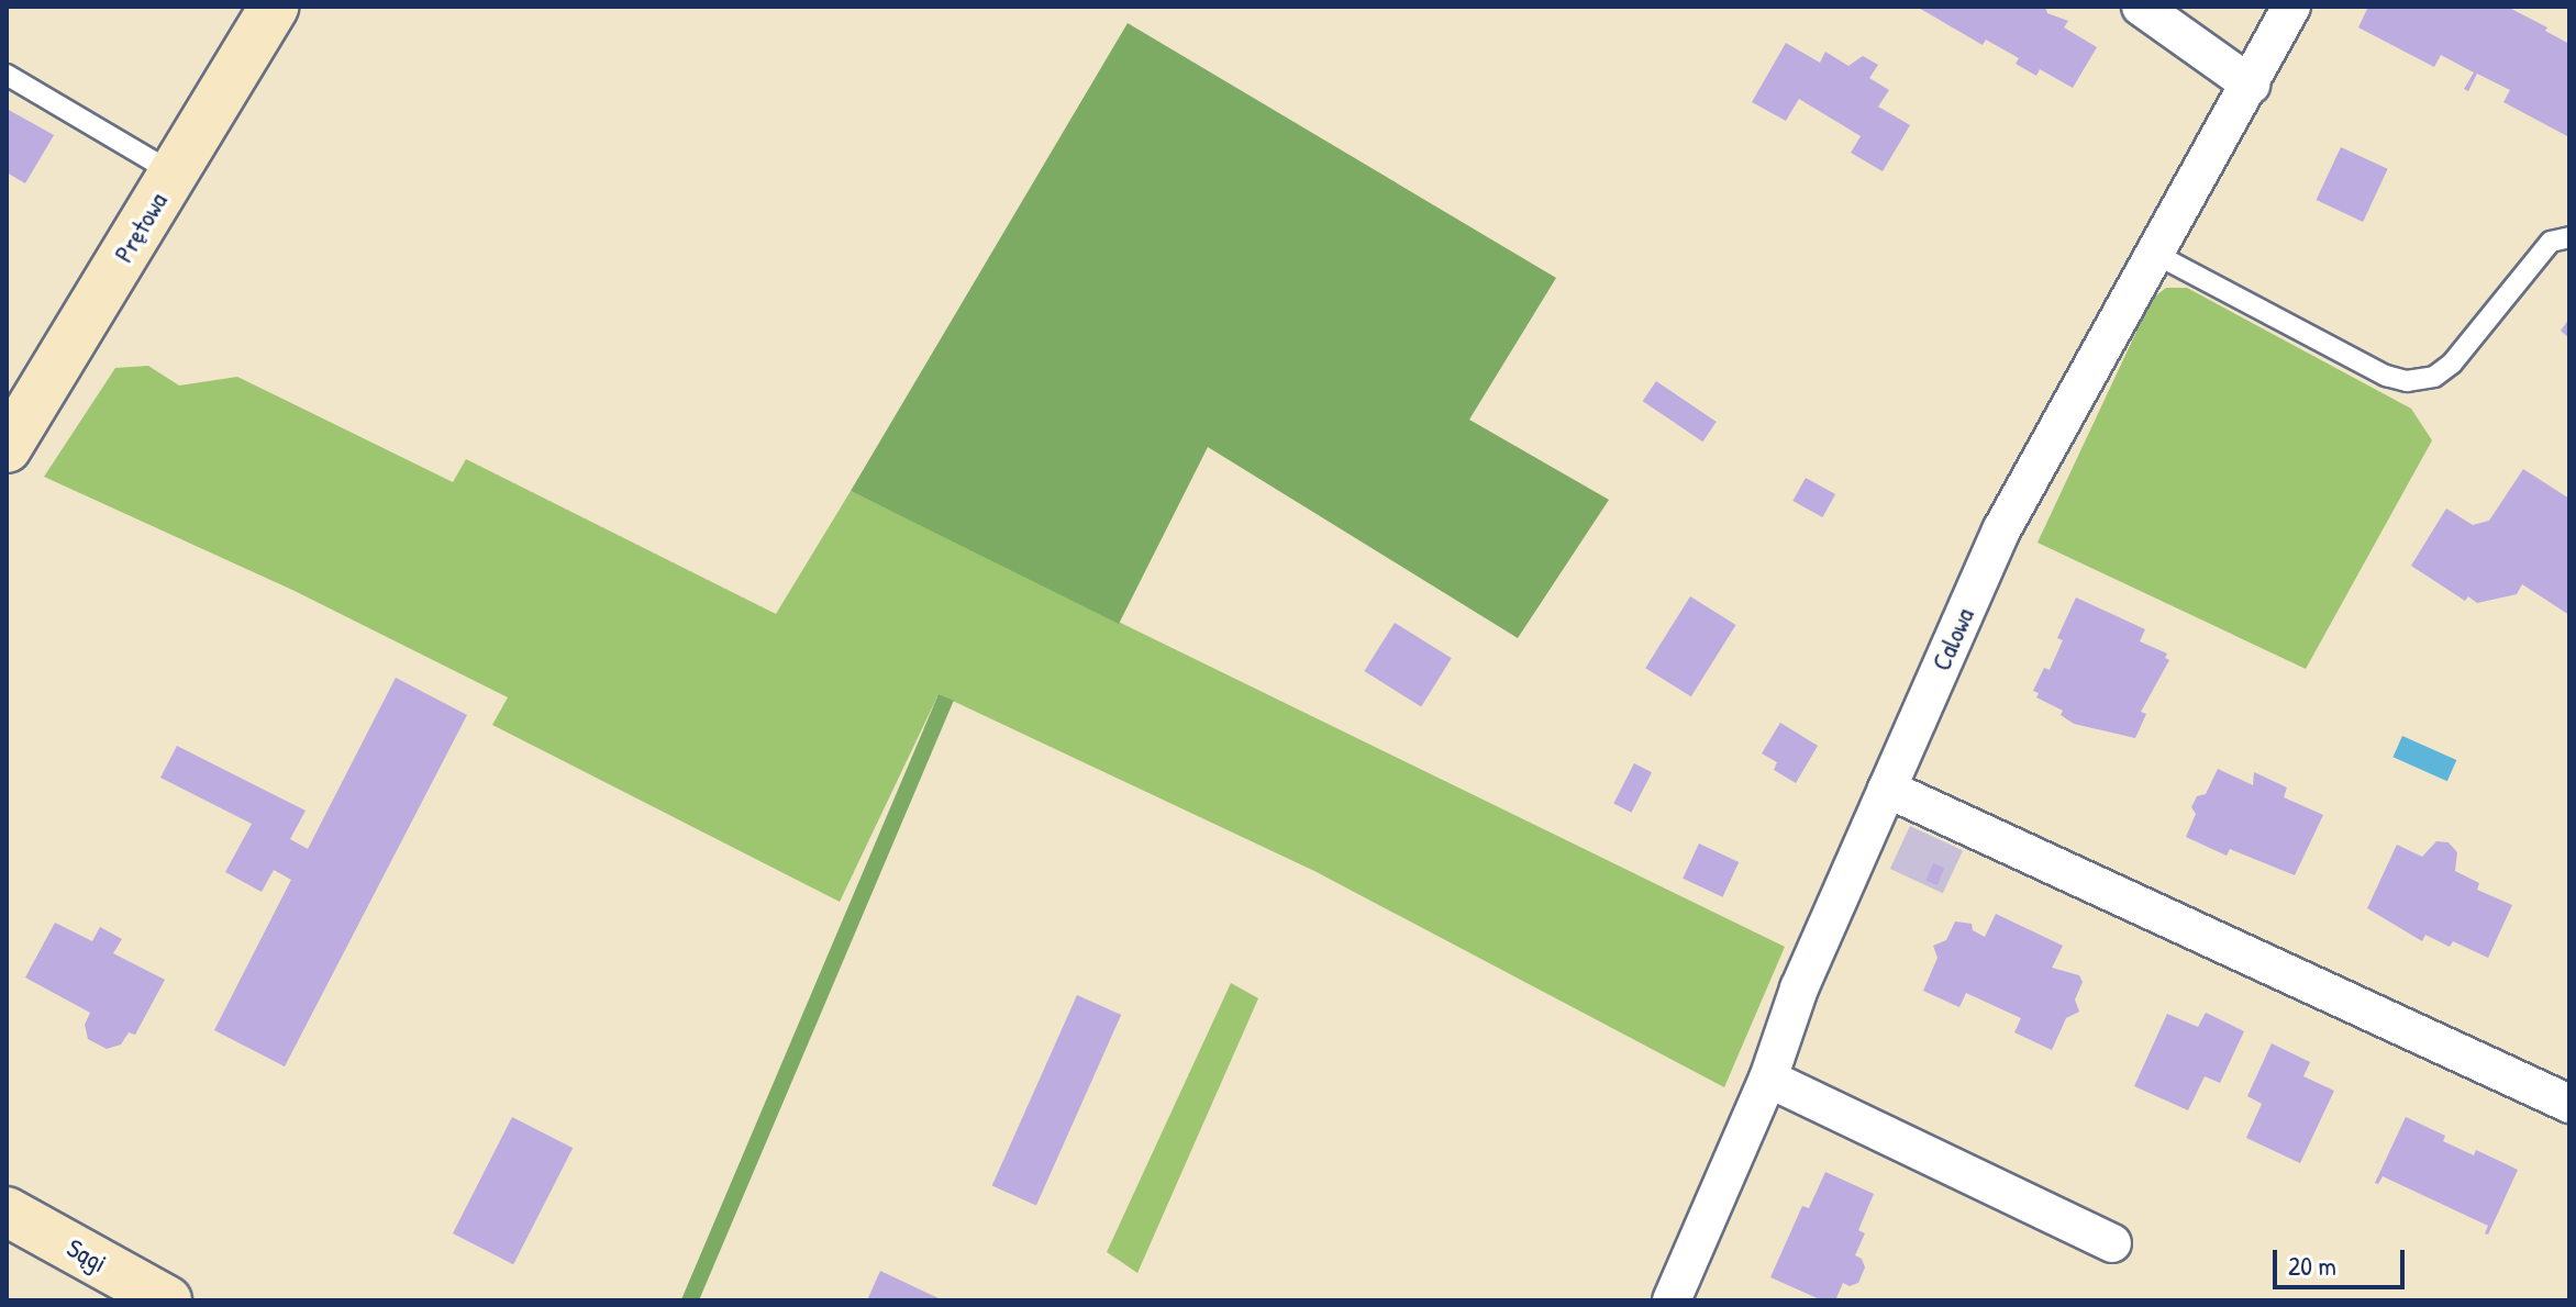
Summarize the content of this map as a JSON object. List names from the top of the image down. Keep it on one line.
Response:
{"streets":{"street":["Prętowa","Calowa","Sągi"]},"scale_bar":"20 m"}
